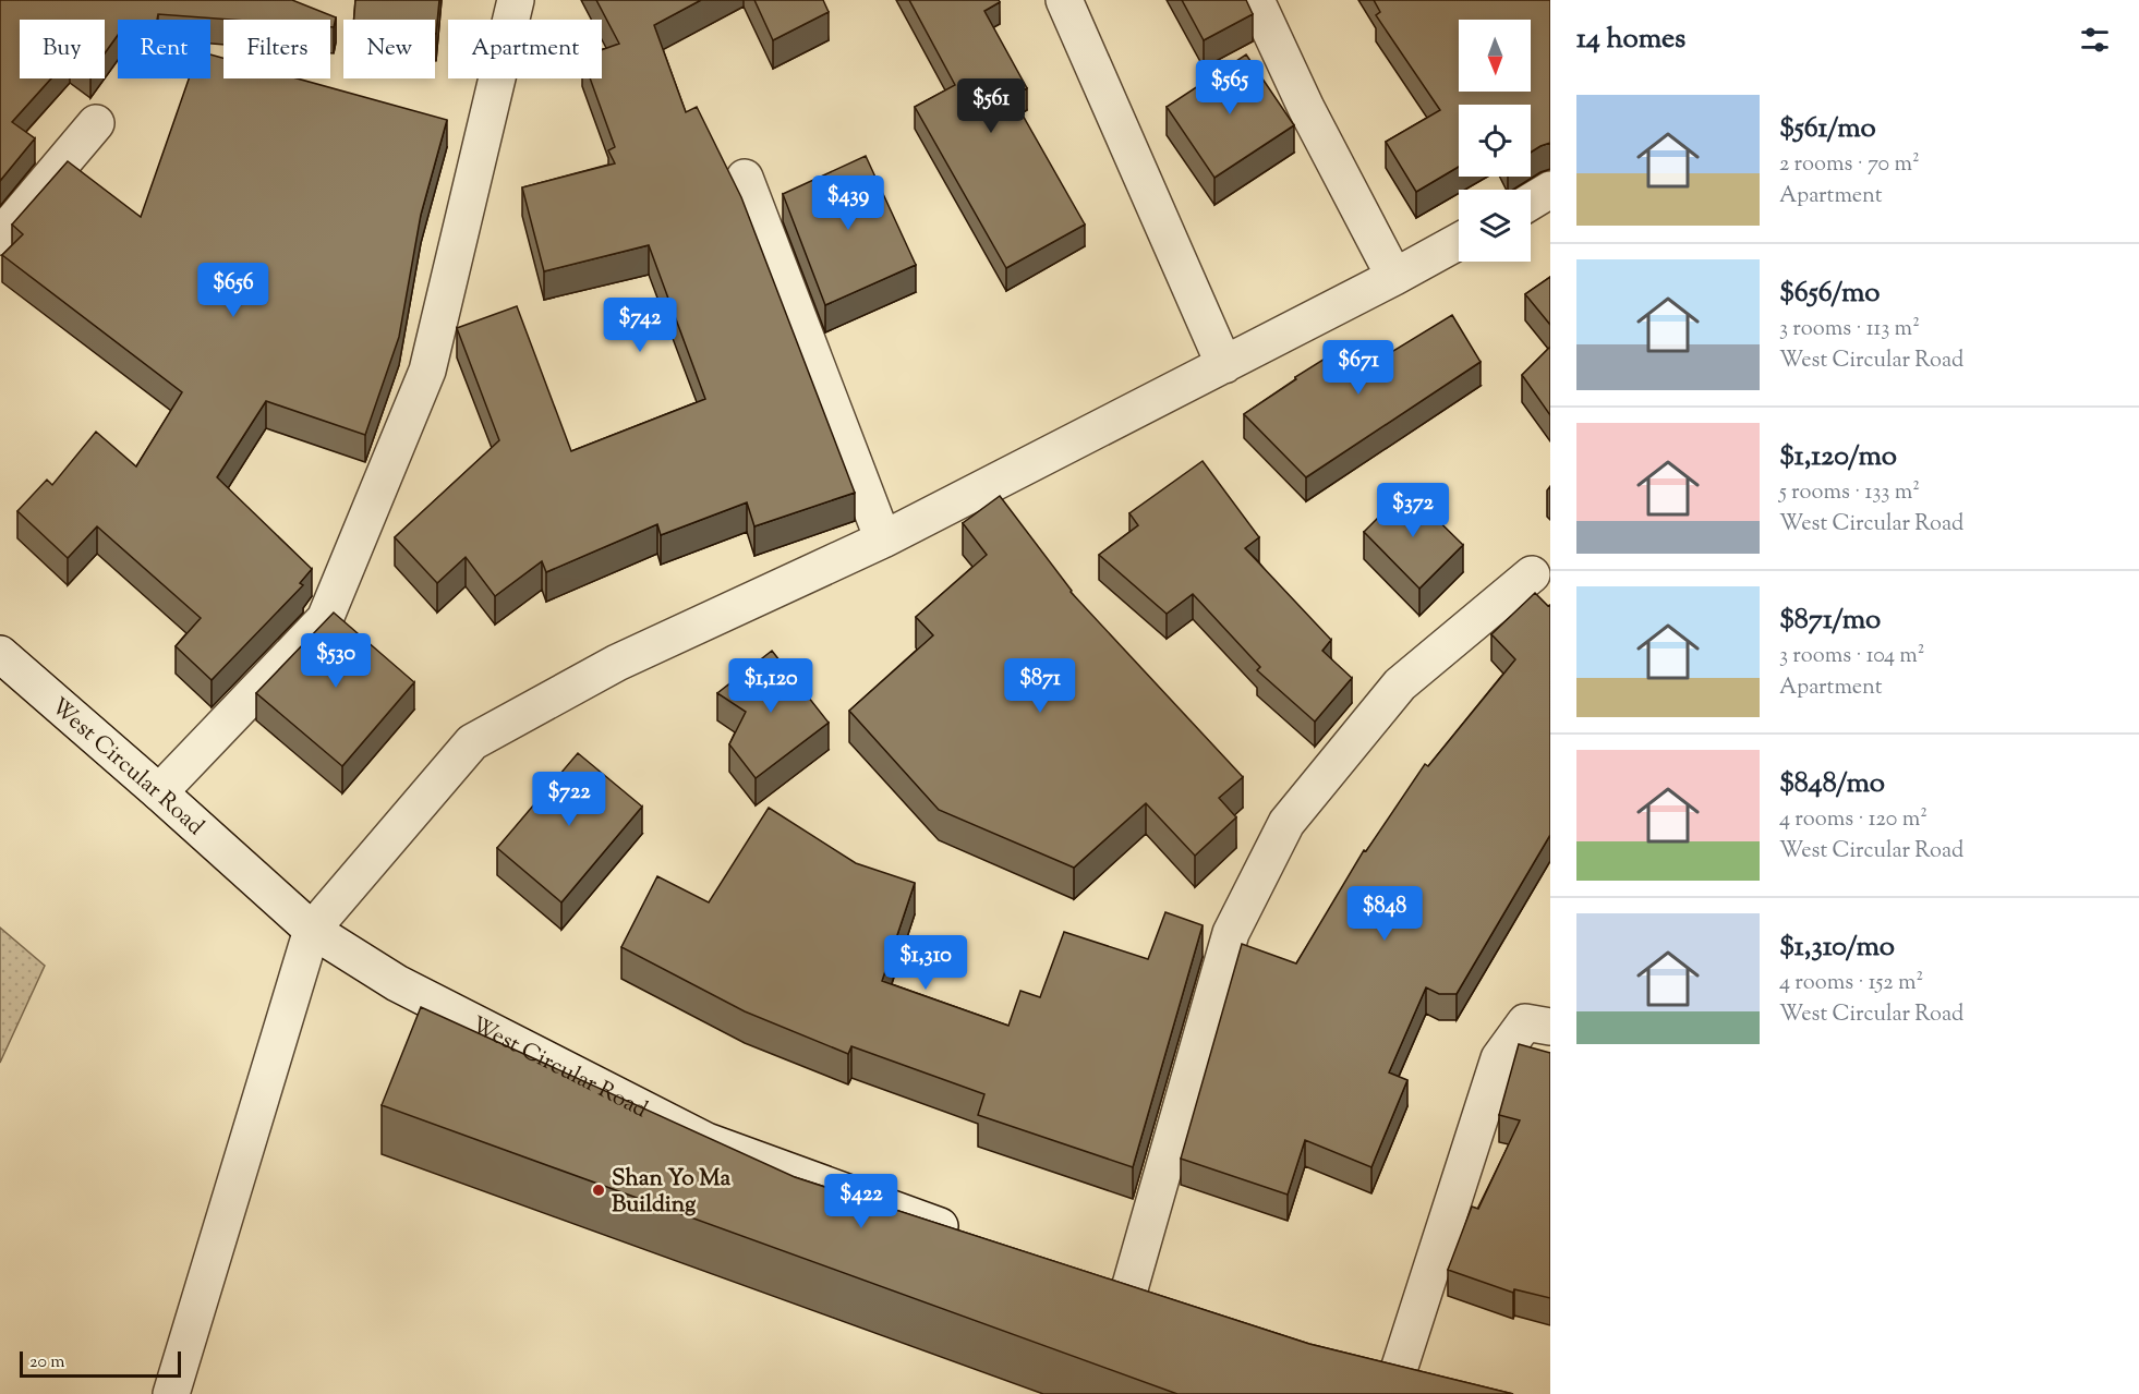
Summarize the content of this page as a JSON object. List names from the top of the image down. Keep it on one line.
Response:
{"streets":{"street":["West Circular Road"]},"places":["Shan Yo Ma Building"],"scale_bar":"20 m","north":"bottom","page":{"heading":"14 homes","chip":["Buy","Rent","Filters","New","Apartment"],"price":["$565","$561","$439","$656","$742","$671","$372","$530","$1,120","$871","$722","$848","$1,310","$422"],"list":[{"name":"$561/mo","note":"2 rooms · 70 m² · Apartment"},{"name":"$656/mo","note":"3 rooms · 113 m² · West Circular Road"},{"name":"$1,120/mo","note":"5 rooms · 133 m² · West Circular Road"},{"name":"$871/mo","note":"3 rooms · 104 m² · Apartment"},{"name":"$848/mo","note":"4 rooms · 120 m² · West Circular Road"},{"name":"$1,310/mo","note":"4 rooms · 152 m² · West Circular Road"}],"scale":"20 m"}}
